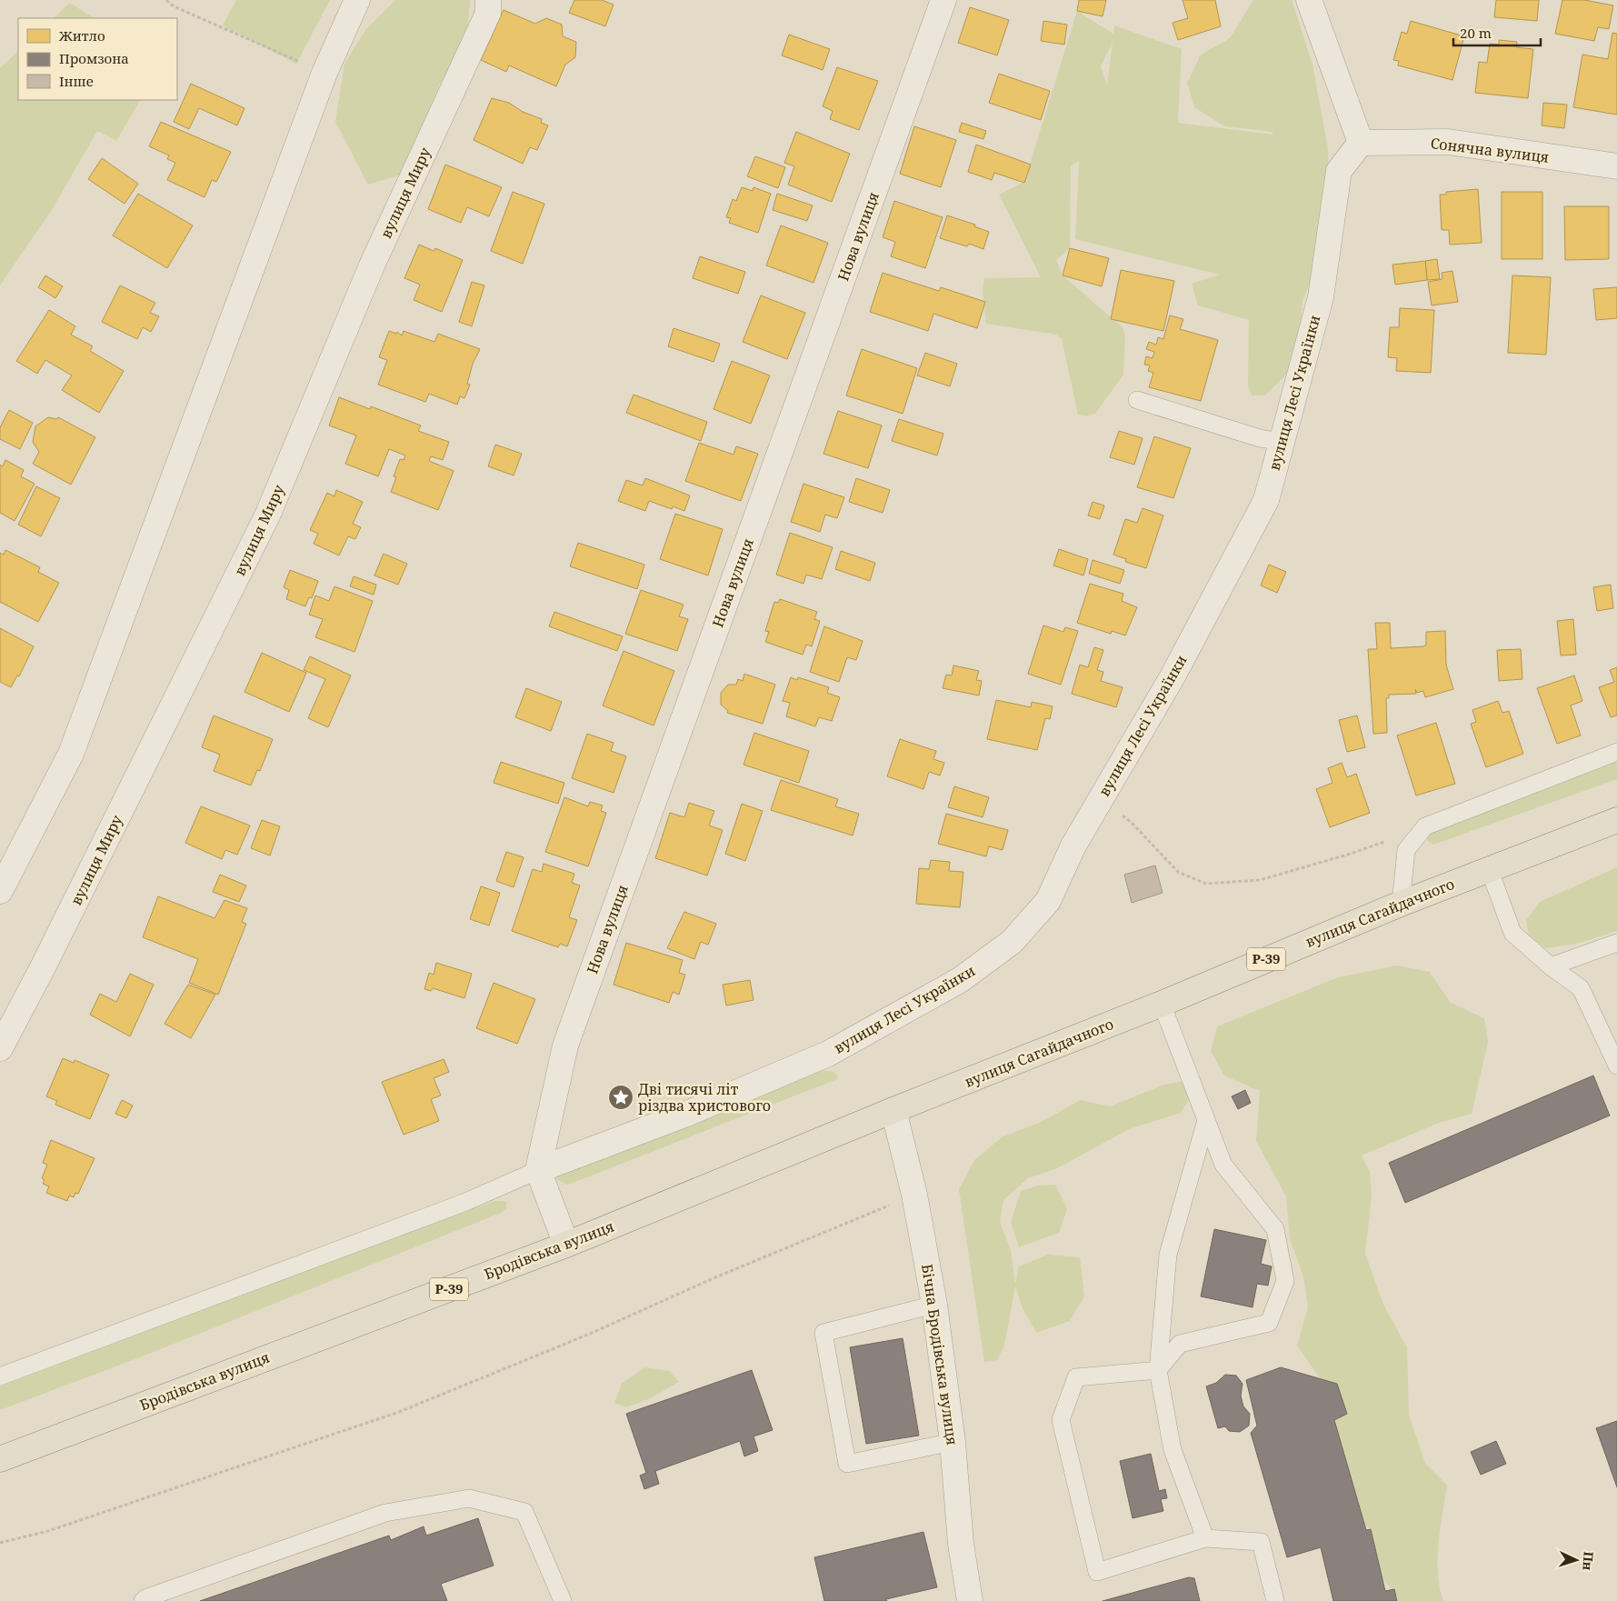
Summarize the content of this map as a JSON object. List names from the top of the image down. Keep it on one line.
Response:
{"streets":{"main road":["вулиця Сагайдачного","Р-39","Бродівська вулиця"],"street":["Сонячна вулиця","вулиця Миру","Нова вулиця","вулиця Лесі Українки","Бічна Бродівська вулиця"]},"crossings":[["Сонячна вулиця","вулиця Лесі Українки"],["Нова вулиця","вулиця Лесі Українки"],["вулиця Сагайдачного","Бродівська вулиця"],["Бродівська вулиця","Бічна Бродівська вулиця"]],"places":{"place":["Дві тисячі літ різдва христового"]},"legend":["Житло","Промзона","Інше"],"scale_bar":"20 m","north":"right"}
